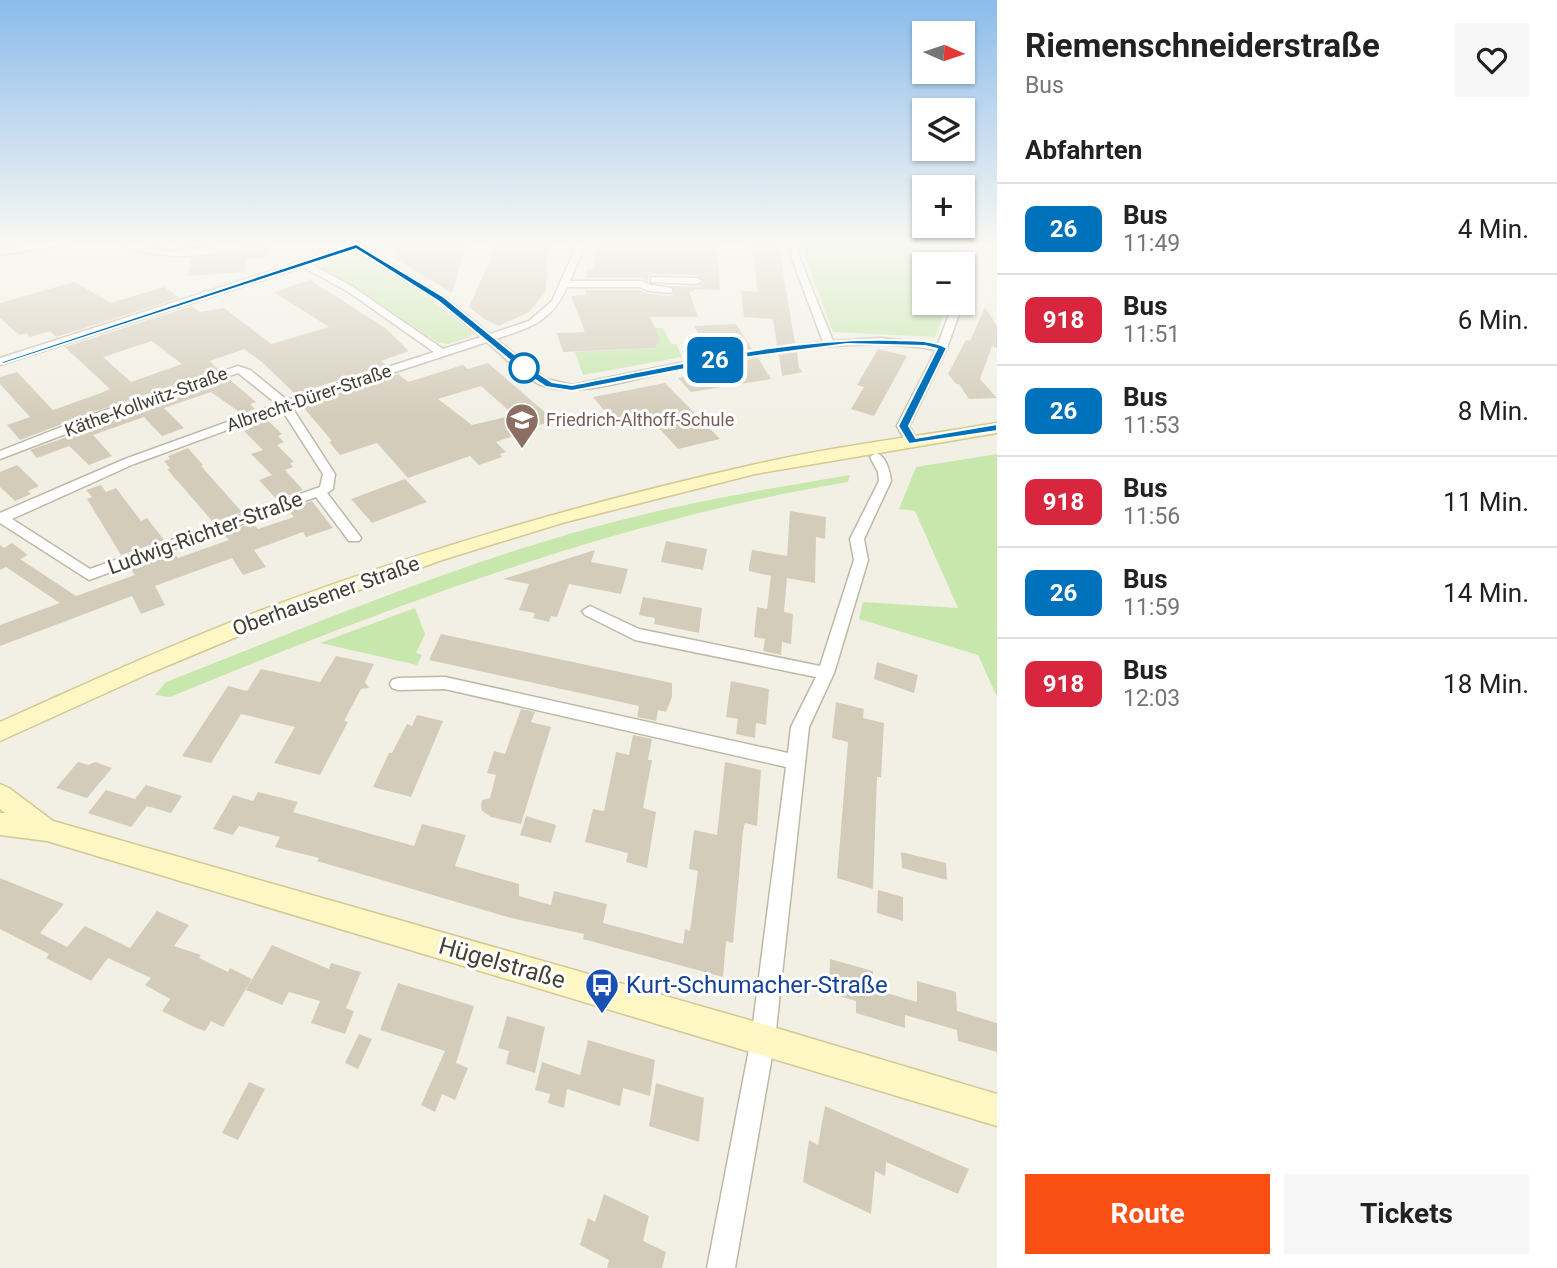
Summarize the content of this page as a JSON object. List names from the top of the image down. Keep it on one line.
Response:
{"streets":{"main road":["Oberhausener Straße","Hügelstraße"],"street":["Albrecht-Dürer-Straße","Käthe-Kollwitz-Straße","Ludwig-Richter-Straße"]},"crossings":[["Albrecht-Dürer-Straße","Käthe-Kollwitz-Straße"],["Albrecht-Dürer-Straße","Ludwig-Richter-Straße"],["Käthe-Kollwitz-Straße","Ludwig-Richter-Straße"]],"places":{"school or university":["Friedrich-Althoff-Schule"],"bus stop":["Kurt-Schumacher-Straße"]},"lines":["bus line 26"],"north":"right","page":{"on_map":"26","heading":[["Riemenschneiderstraße","Bus"],"Abfahrten"],"map_buttons":["+","−"],"list":[{"mark":"26","name":"Bus","note":"11:49","value":"4 Min."},{"mark":"918","name":"Bus","note":"11:51","value":"6 Min."},{"mark":"26","name":"Bus","note":"11:53","value":"8 Min."},{"mark":"918","name":"Bus","note":"11:56","value":"11 Min."},{"mark":"26","name":"Bus","note":"11:59","value":"14 Min."},{"mark":"918","name":"Bus","note":"12:03","value":"18 Min."}],"buttons":["Route","Tickets"]}}
